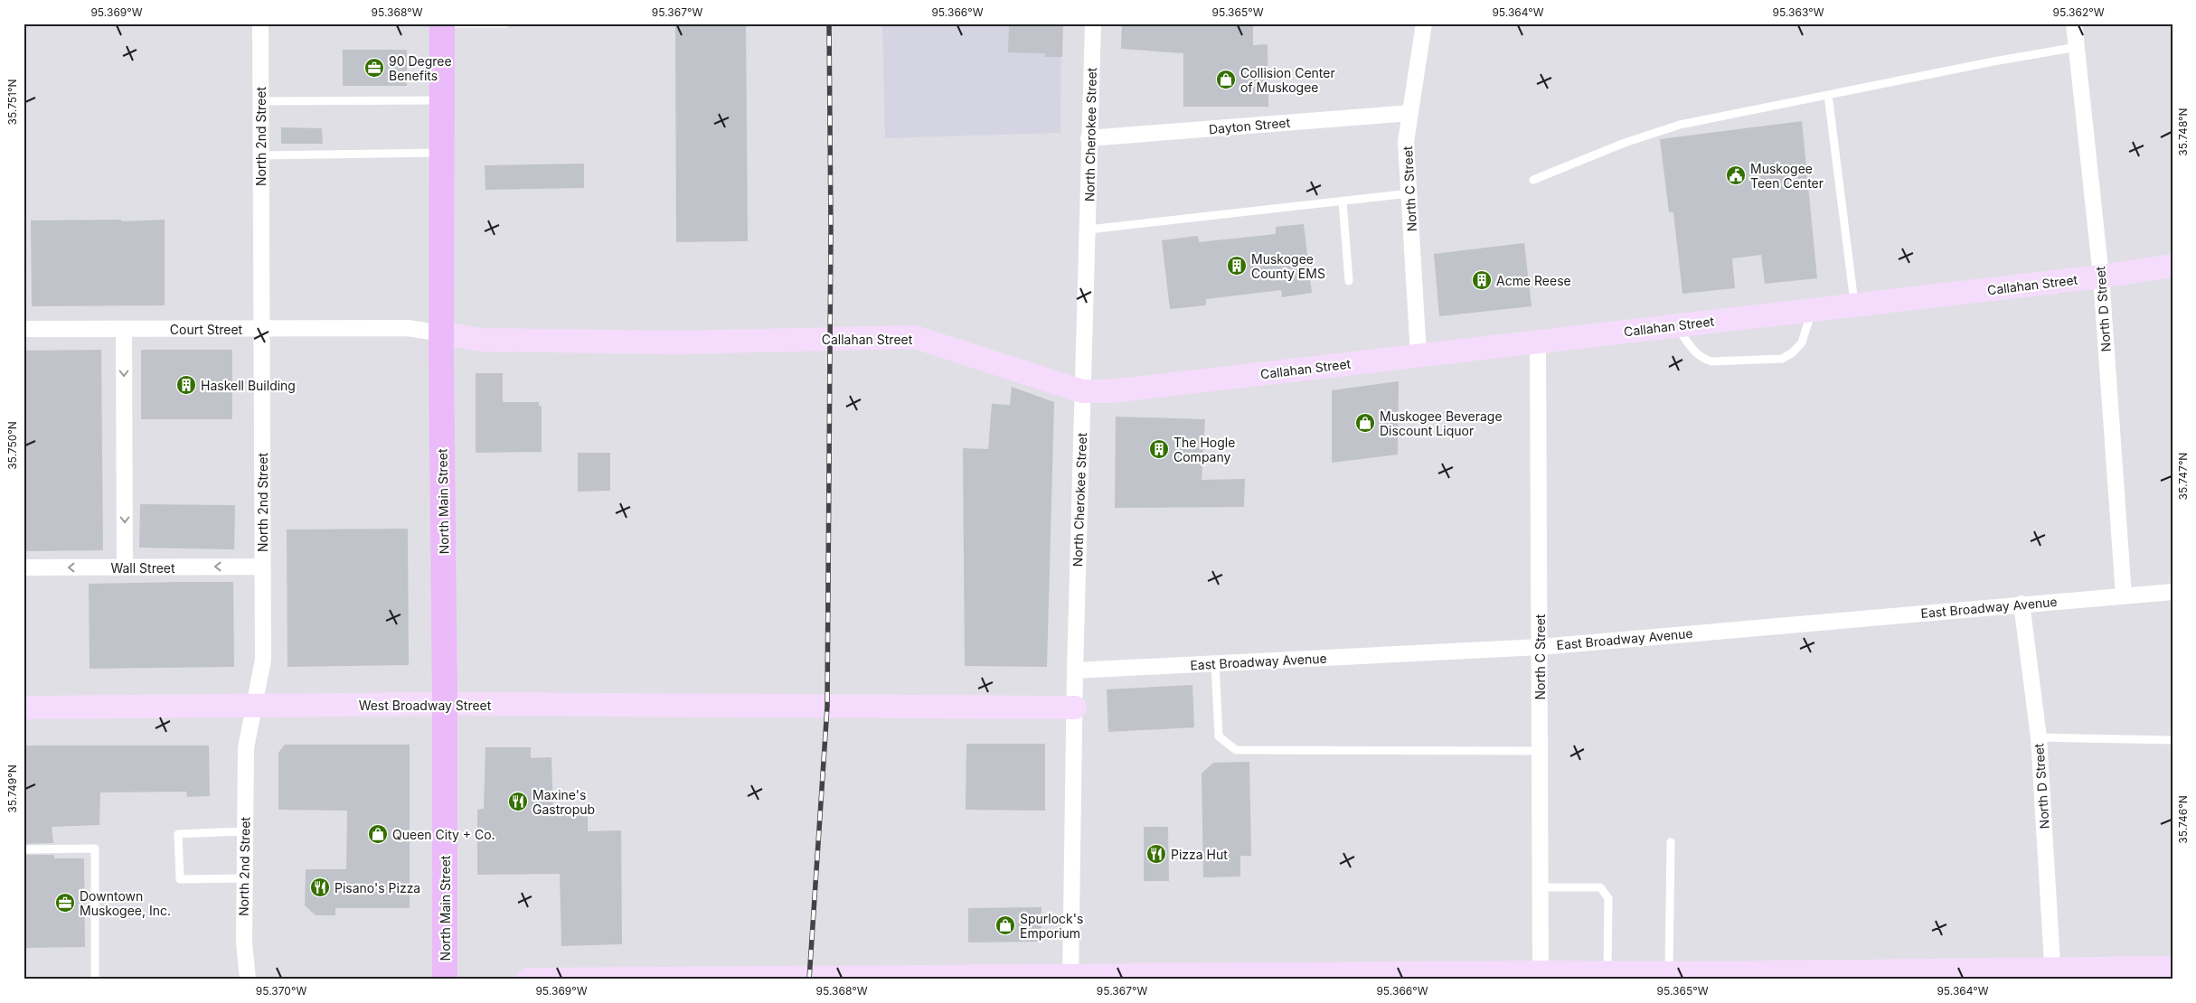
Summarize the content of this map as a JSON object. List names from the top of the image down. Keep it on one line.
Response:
{"streets":{"main road":["North Main Street"],"street":["Dayton Street","North Cherokee Street","North 2nd Street","North C Street","Callahan Street","North D Street","Court Street","Wall Street","East Broadway Avenue","West Broadway Street"]},"crossings":[["Dayton Street","North Cherokee Street"],["Dayton Street","North C Street"],["North Cherokee Street","Callahan Street"],["North Cherokee Street","East Broadway Avenue"],["North Cherokee Street","West Broadway Street"],["North 2nd Street","Court Street"],["North 2nd Street","Wall Street"],["North 2nd Street","West Broadway Street"],["North C Street","Callahan Street"],["North C Street","East Broadway Avenue"],["Callahan Street","North D Street"],["Callahan Street","Court Street"],["Callahan Street","North Main Street"],["North D Street","East Broadway Avenue"],["Court Street","North Main Street"],["North Main Street","West Broadway Street"]],"one_way":["Wall Street"],"places":{"office":["90 Degree Benefits","Downtown Muskogee, Inc."],"shop":["Collision Center of Muskogee","Muskogee Beverage Discount Liquor","Queen City + Co.","Spurlock's Emporium"],"public building":["Muskogee Teen Center"],"building":["Muskogee County EMS","Acme Reese","Haskell Building","The Hogle Company"],"restaurant":["Maxine's Gastropub","Pizza Hut","Pisano's Pizza"]},"coordinates":["95.369°W","95.368°W","95.367°W","95.366°W","95.365°W","95.364°W","95.363°W","95.362°W","35.751°N","35.748°N","35.750°N","35.747°N","35.749°N","35.746°N","95.370°W"]}
